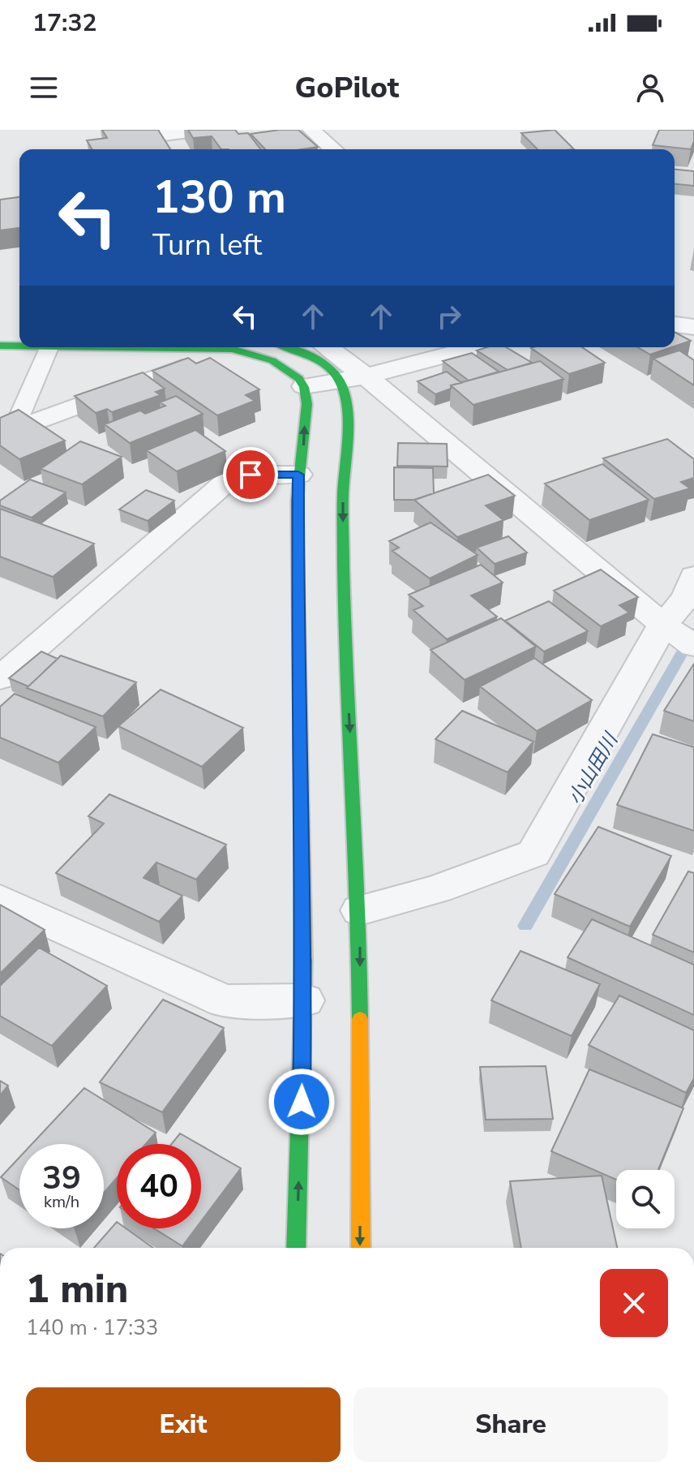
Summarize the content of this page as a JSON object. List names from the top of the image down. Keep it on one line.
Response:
{"water":["小山田川"],"page":{"status":"17:32","header":"GoPilot","turn":["130 m","Turn left"],"speed":"39 km/h","limit":"40","heading":["1 min","140 m · 17:33"],"buttons":["Exit","Share"]}}
